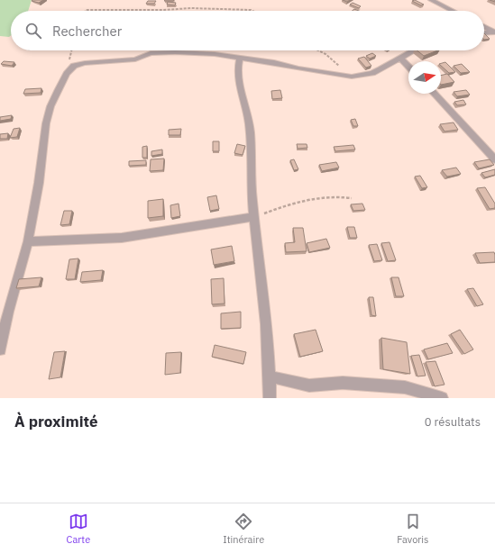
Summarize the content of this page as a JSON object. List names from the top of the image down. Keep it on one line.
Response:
{"north":"right","page":{"search":"Rechercher","heading":["À proximité","0 résultats"],"nav":["Carte","Itinéraire","Favoris"]}}
